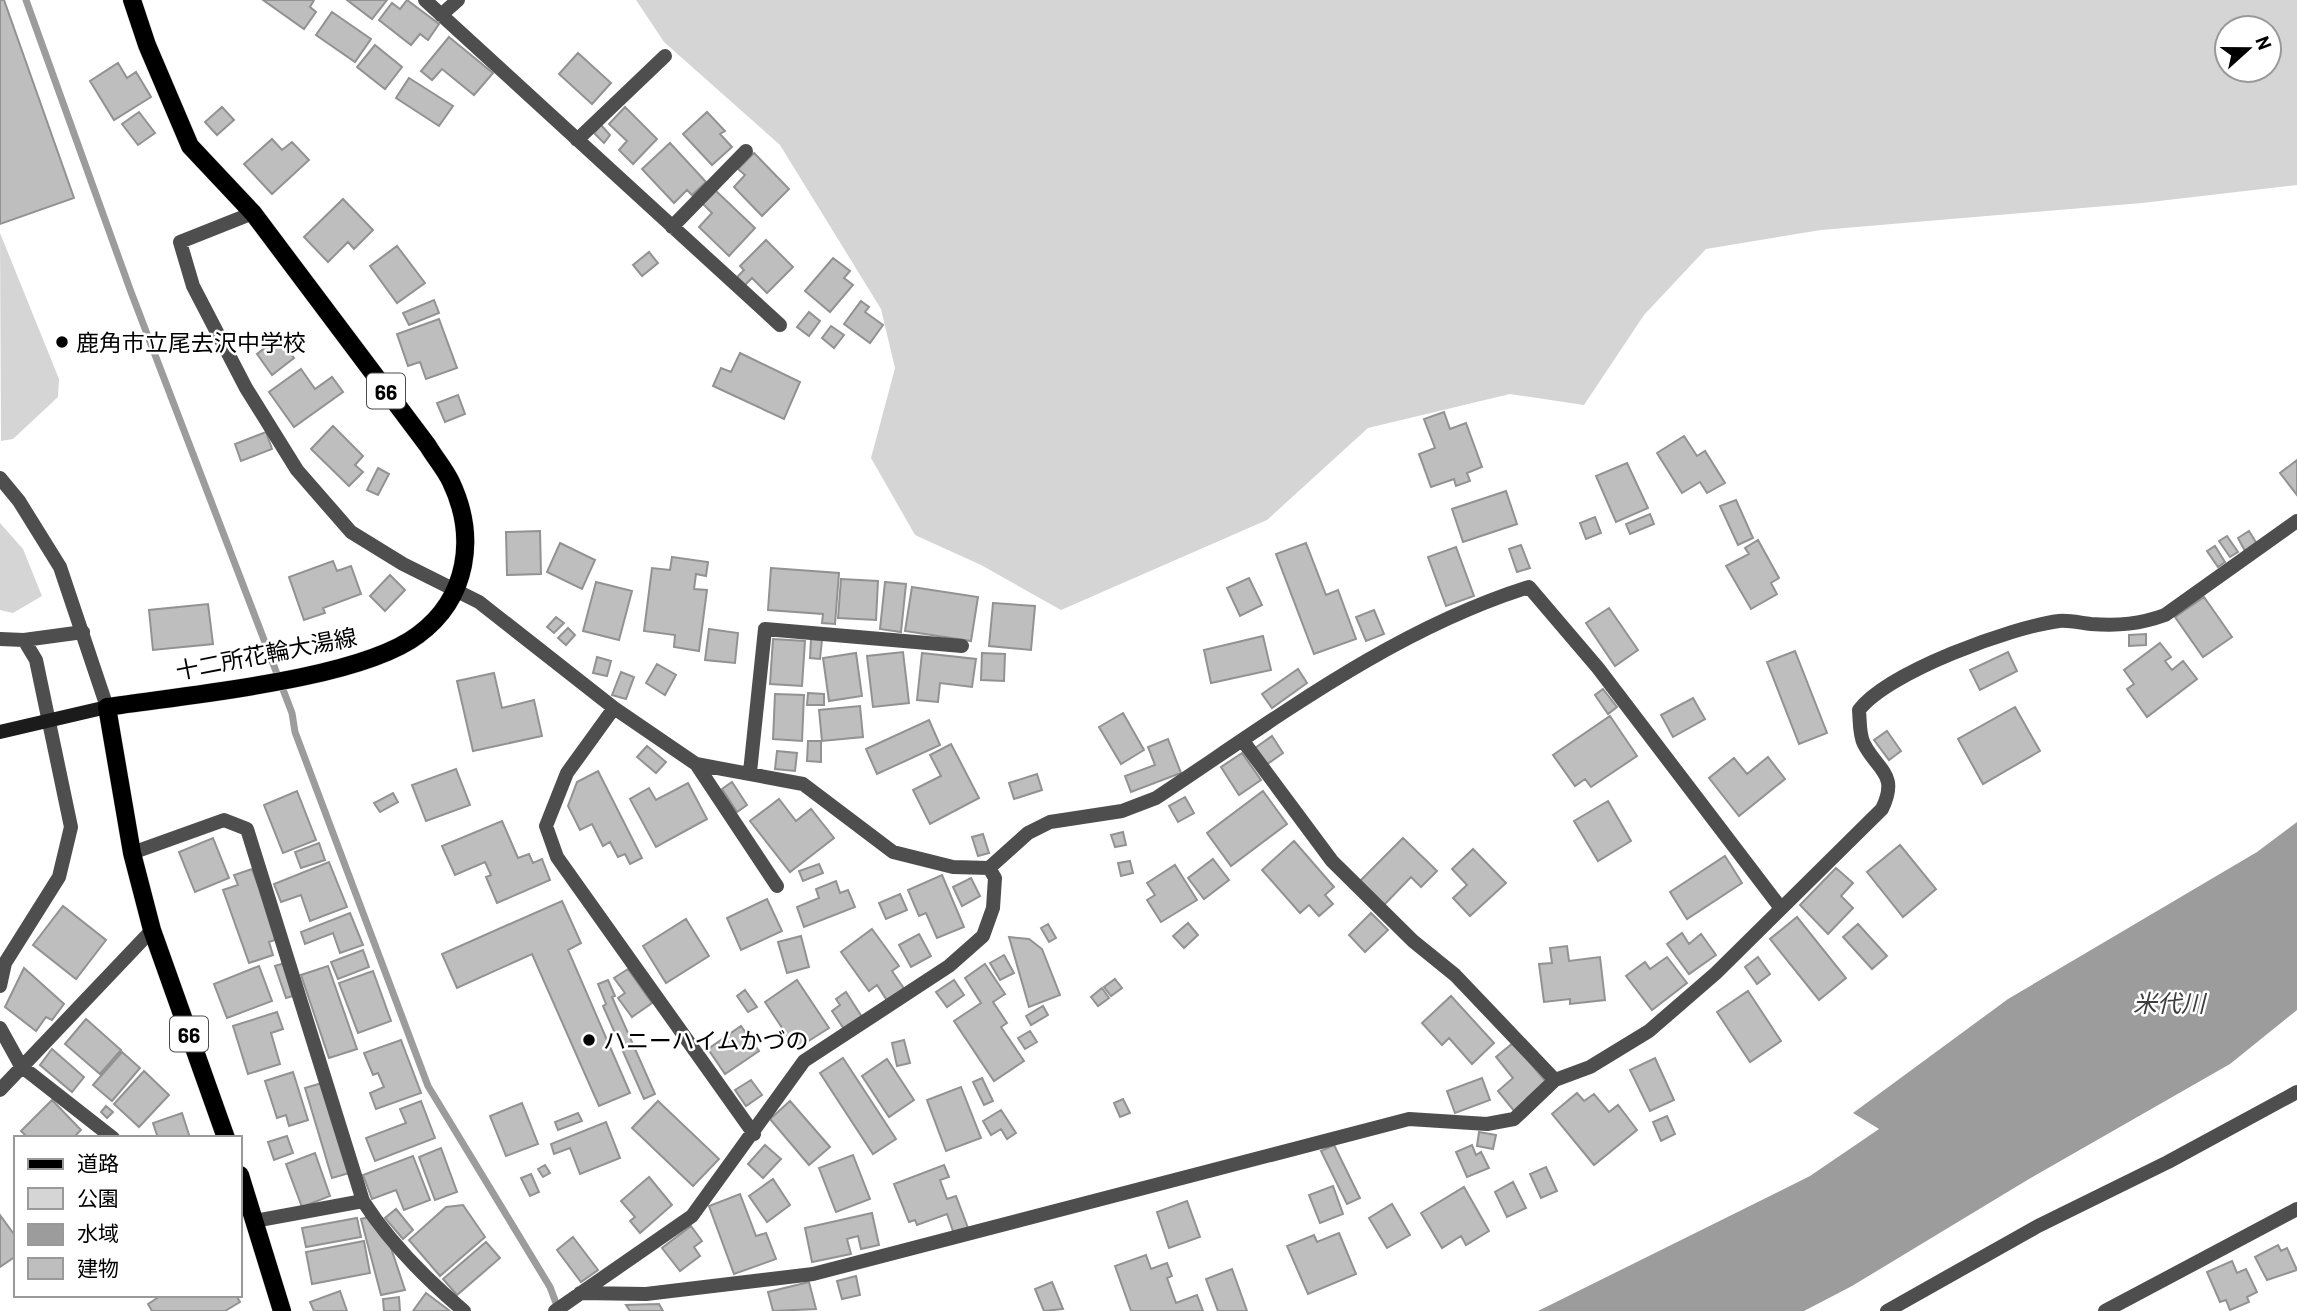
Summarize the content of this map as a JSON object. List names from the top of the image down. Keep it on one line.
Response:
{"streets":{"main road":["66","十二所花輪大湯線"]},"crossings":[["66","十二所花輪大湯線"]],"water":["米代川"],"places":["鹿角市立尾去沢中学校","ハニーハイムかづの"],"legend":["道路","公園","水域","建物"],"north":"right"}
